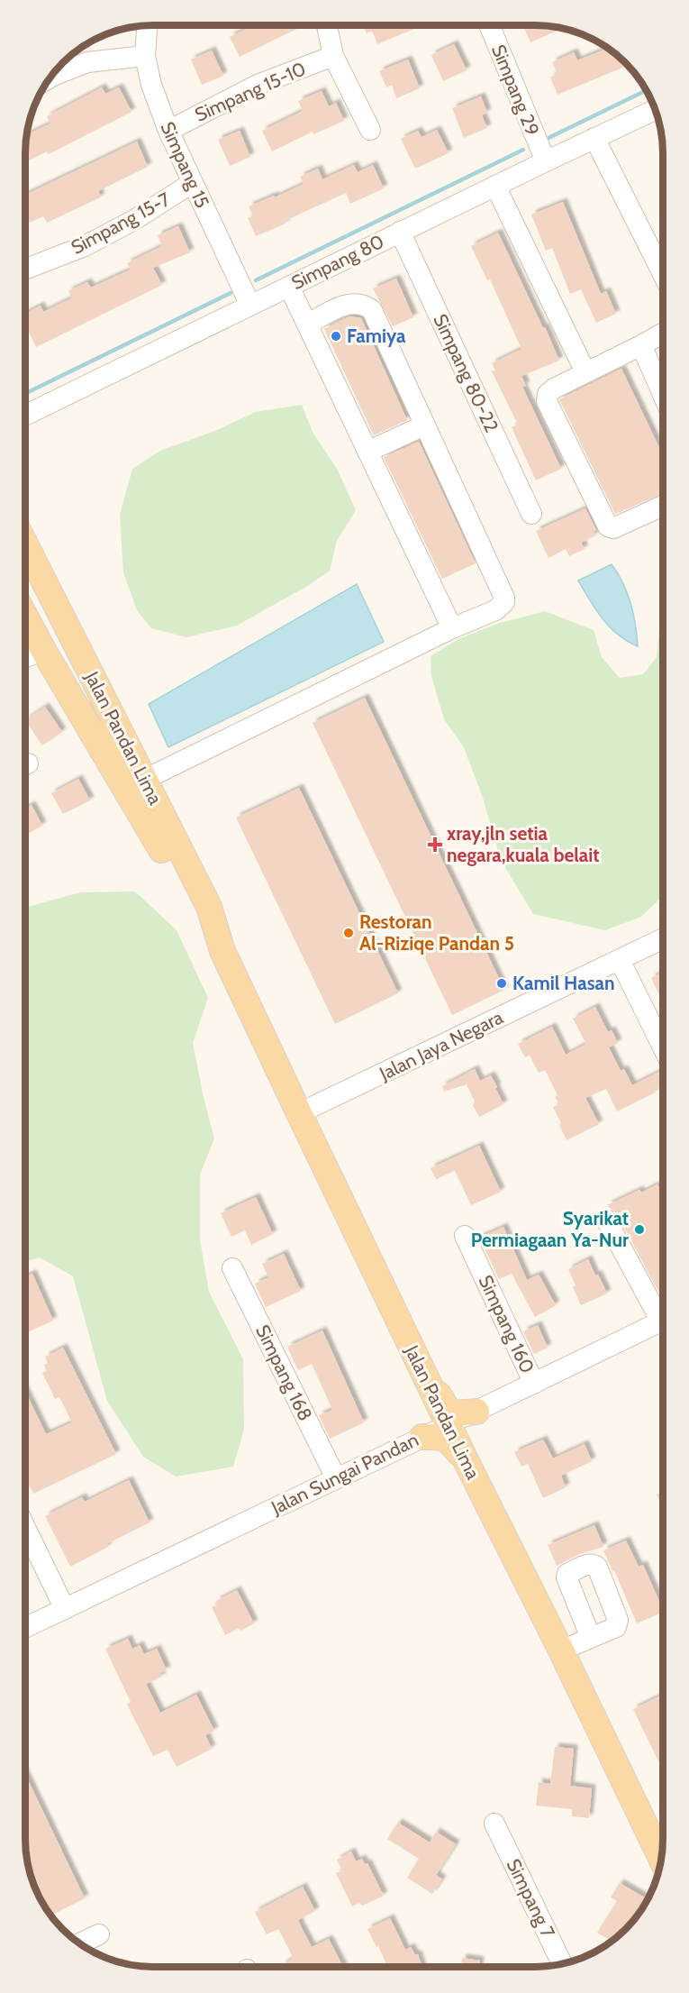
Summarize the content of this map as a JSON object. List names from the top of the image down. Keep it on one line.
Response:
{"streets":{"main road":["Jalan Pandan Lima"],"street":["Simpang 29","Simpang 15-10","Simpang 15","Simpang 15-7","Simpang 80","Simpang 80-22","Jalan Jaya Negara","Simpang 160","Simpang 168","Jalan Sungai Pandan","Simpang 7"]},"crossings":[["Simpang 29","Simpang 80"],["Simpang 15-10","Simpang 15"],["Simpang 15","Simpang 15-7"],["Simpang 15","Simpang 80"],["Simpang 80","Simpang 80-22"],["Jalan Pandan Lima","Jalan Jaya Negara"],["Jalan Pandan Lima","Jalan Sungai Pandan"],["Simpang 160","Jalan Sungai Pandan"],["Simpang 168","Jalan Sungai Pandan"]],"places":{"other":["Famiya","Restoran Al-Riziqe Pandan 5","Kamil Hasan","Syarikat Permiagaan Ya-Nur"],"health":["xray,jln setia negara,kuala belait"]}}
